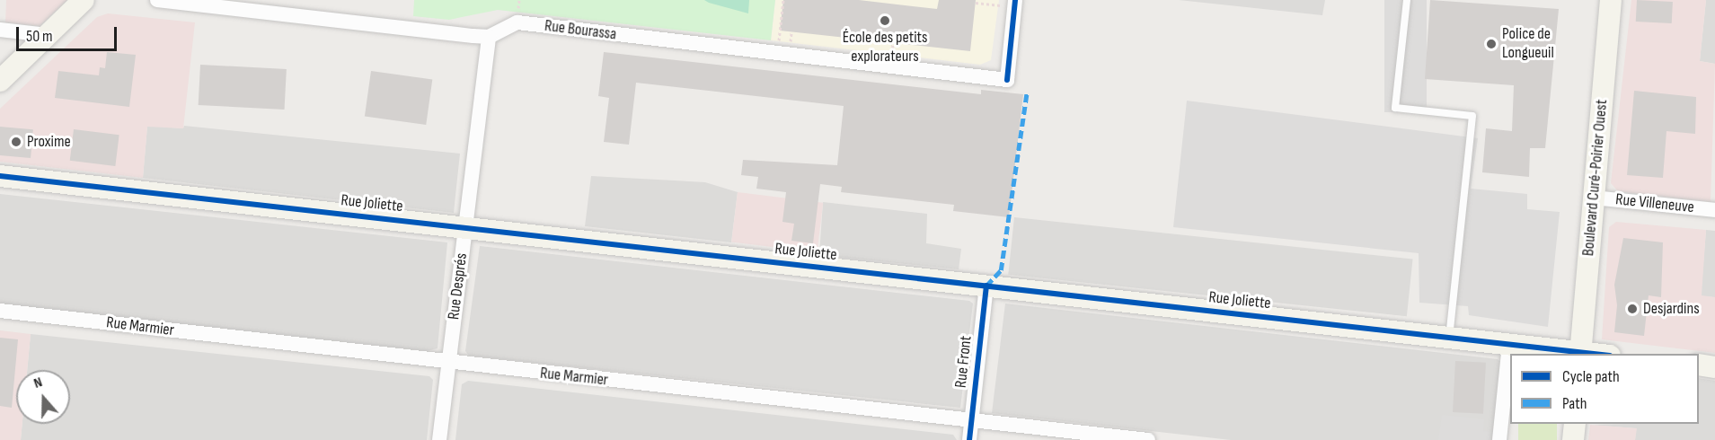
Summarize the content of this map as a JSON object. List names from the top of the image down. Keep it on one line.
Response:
{"streets":{"street":["Rue Bourassa","Boulevard Curé-Poirier Ouest","Rue Joliette","Rue Villeneuve","Rue Després","Rue Marmier","Rue Front"]},"crossings":[["Rue Bourassa","Rue Després"],["Boulevard Curé-Poirier Ouest","Rue Joliette"],["Boulevard Curé-Poirier Ouest","Rue Villeneuve"],["Rue Joliette","Rue Després"],["Rue Joliette","Rue Front"],["Rue Després","Rue Marmier"],["Rue Marmier","Rue Front"]],"places":["École des petits explorateurs","Police de Longueuil","Proxime","Desjardins"],"legend":["Cycle path","Path"],"scale_bar":"50 m","north":"top"}
